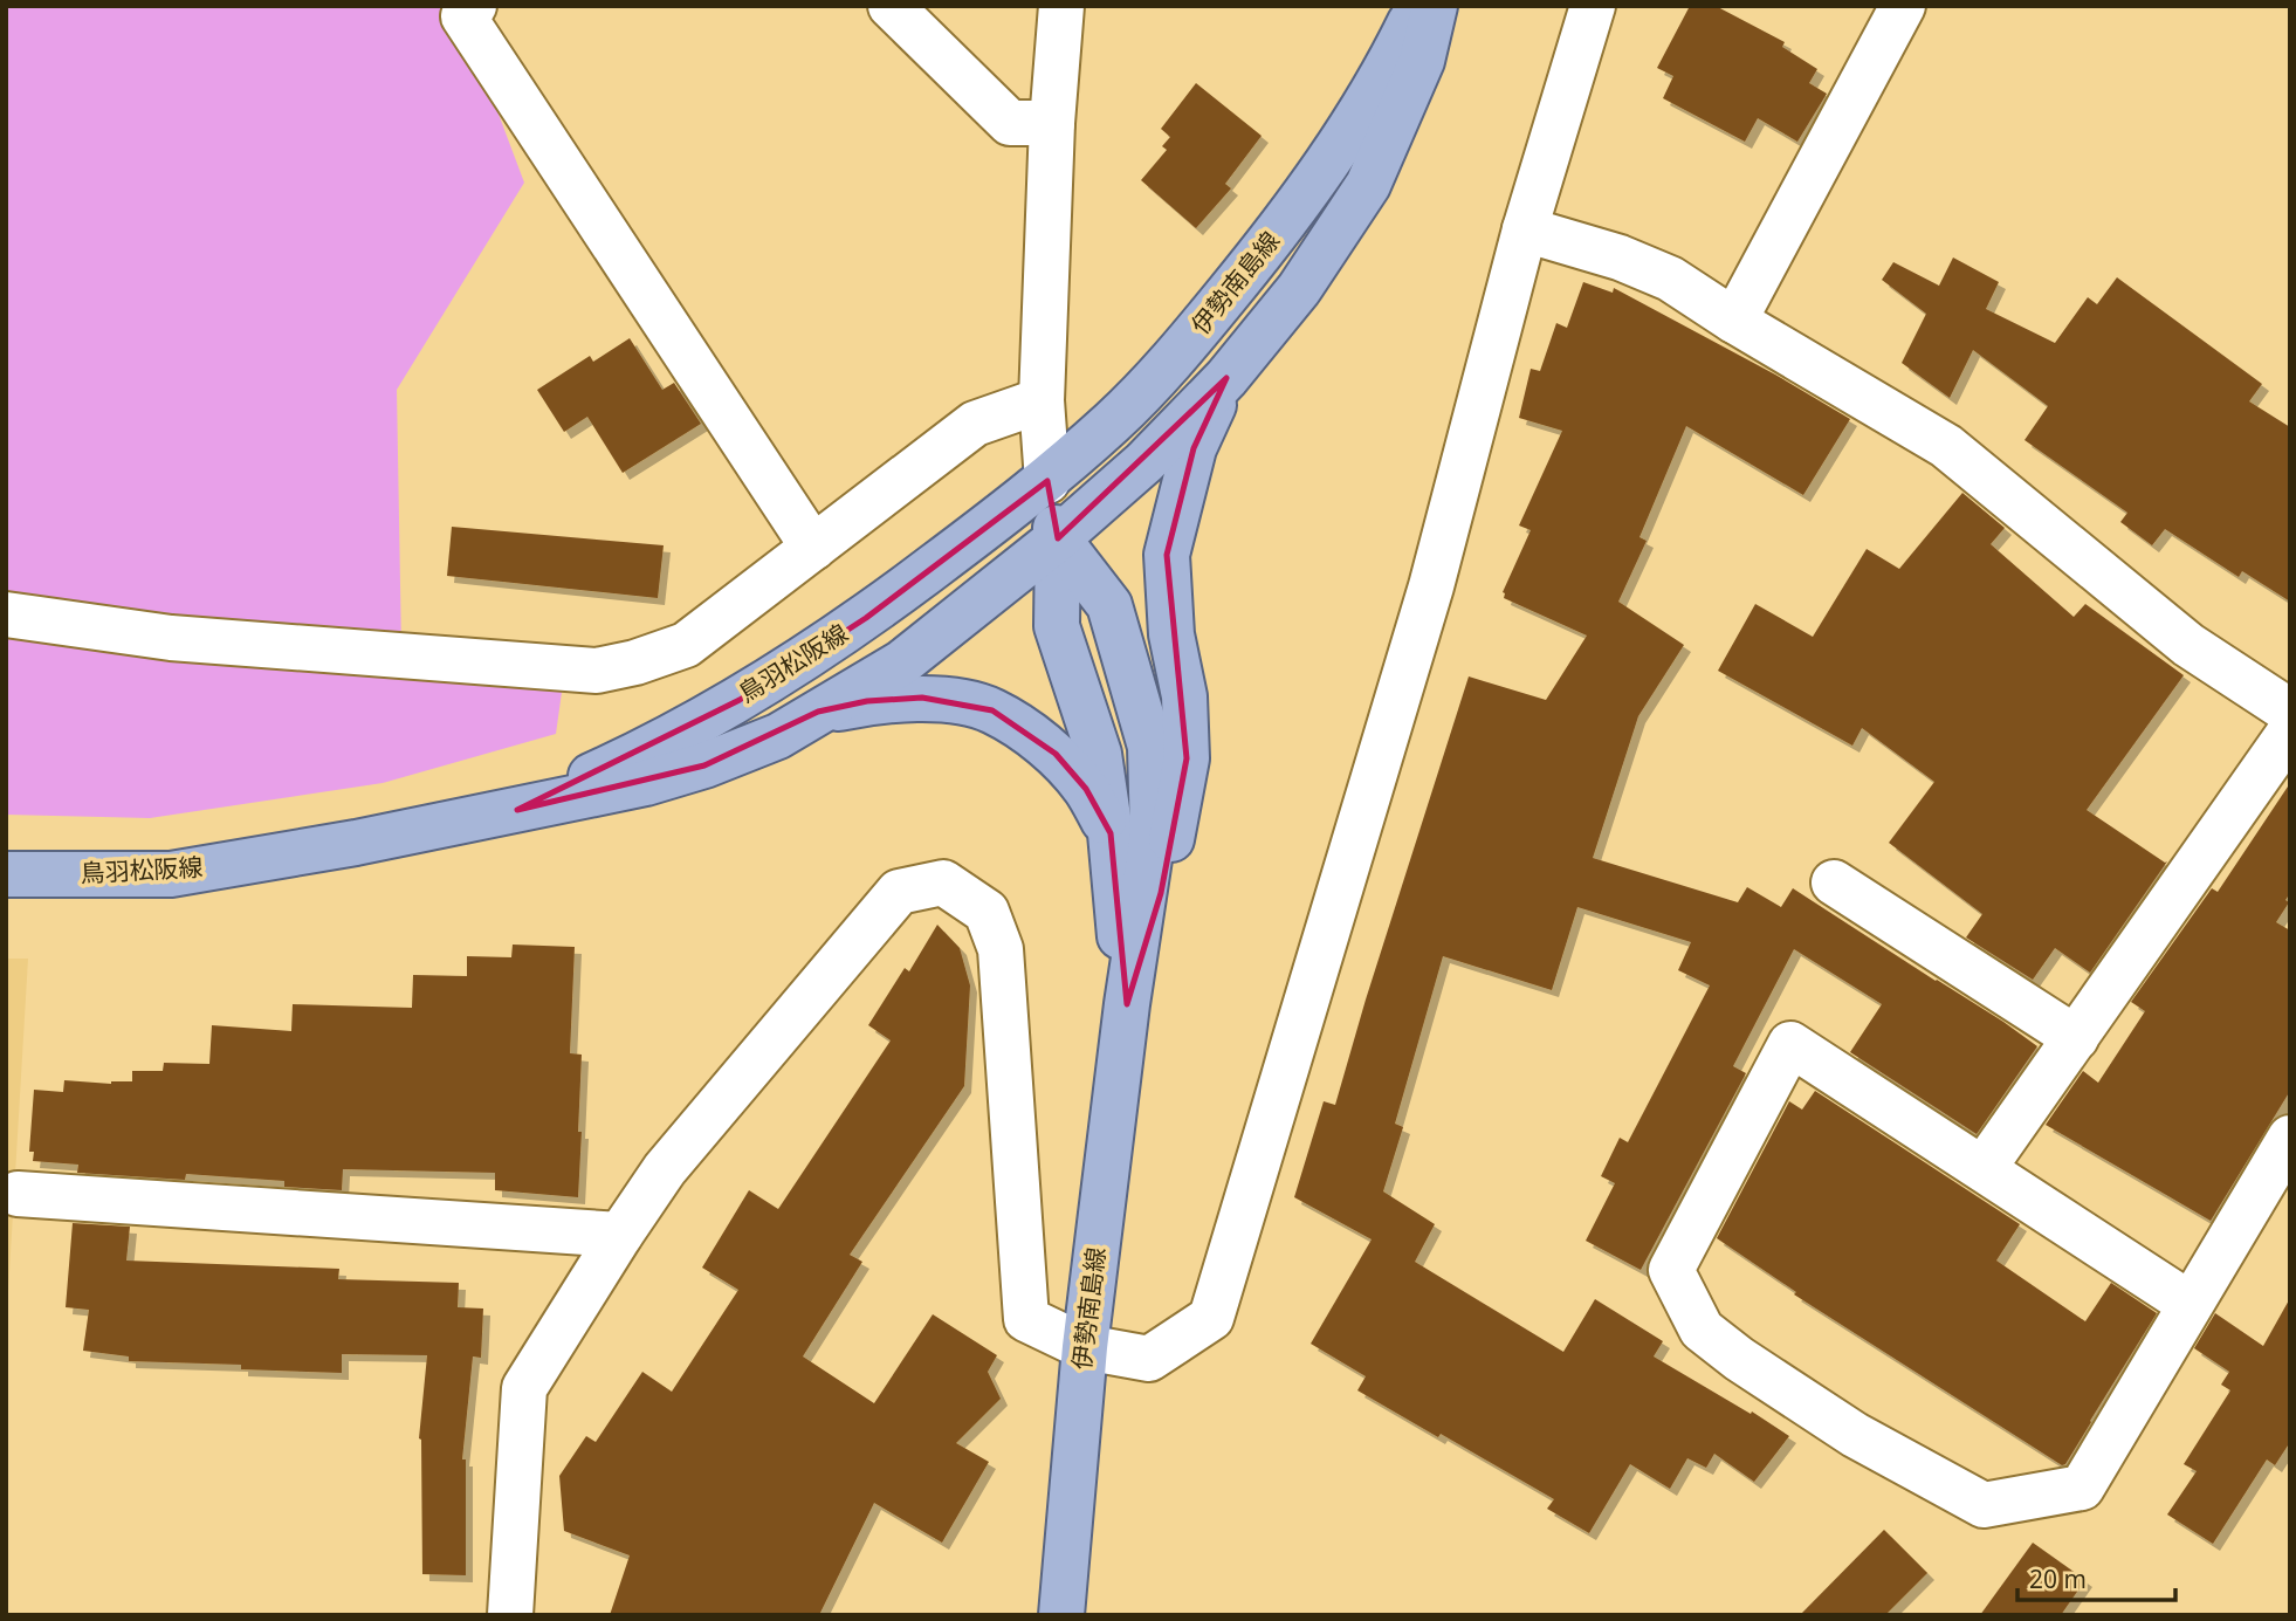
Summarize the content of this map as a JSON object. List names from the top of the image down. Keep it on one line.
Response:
{"streets":{"main road":["伊勢南島線","鳥羽松阪線"]},"crossings":[["伊勢南島線","鳥羽松阪線"]],"scale_bar":"20 m"}
